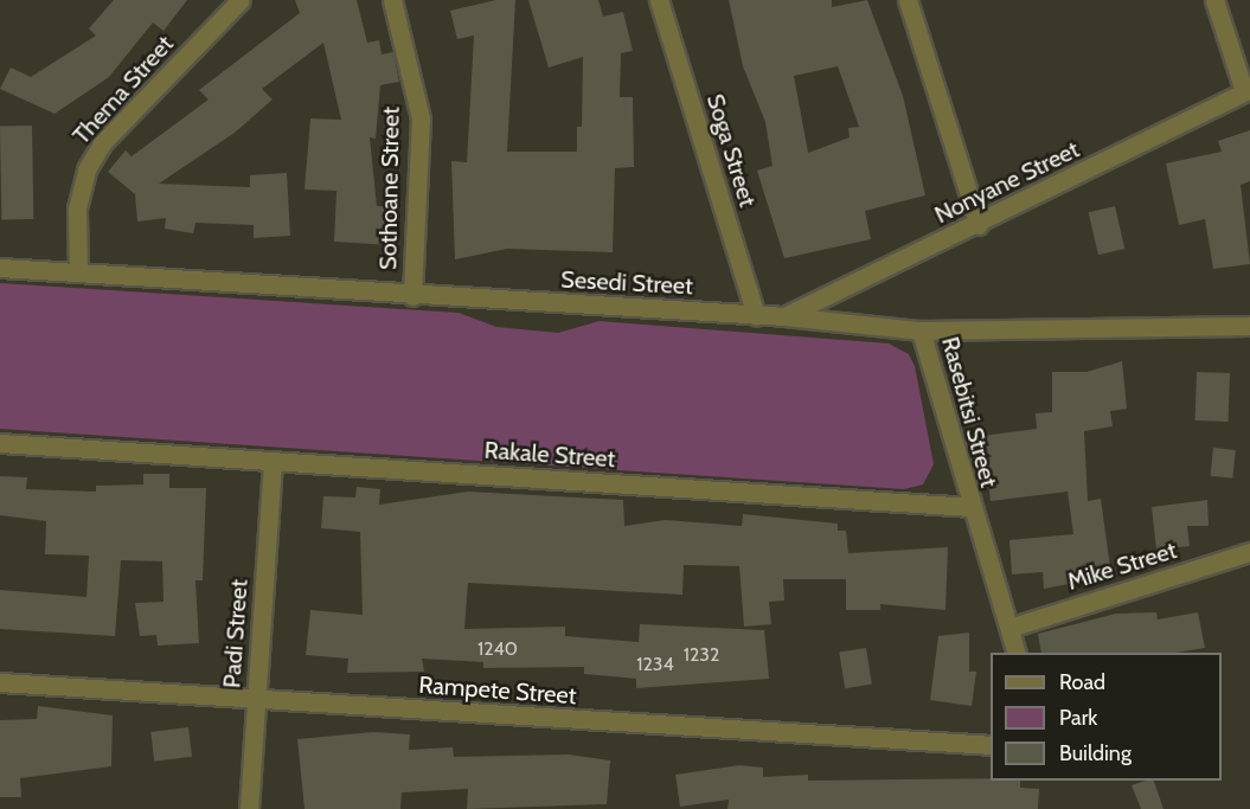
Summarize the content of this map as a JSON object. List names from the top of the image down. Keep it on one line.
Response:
{"streets":{"street":["Thema Street","Soga Street","Nonyane Street","Sothoane Street","Sesedi Street","Rasebitsi Street","Rakale Street","Mike Street","Padi Street","Rampete Street"]},"crossings":[["Thema Street","Sesedi Street"],["Soga Street","Sesedi Street"],["Nonyane Street","Sesedi Street"],["Sothoane Street","Sesedi Street"],["Sesedi Street","Rasebitsi Street"],["Rasebitsi Street","Rakale Street"],["Rakale Street","Padi Street"],["Padi Street","Rampete Street"]],"house_numbers":["1240","1232","1234"],"legend":["Road","Park","Building"]}
